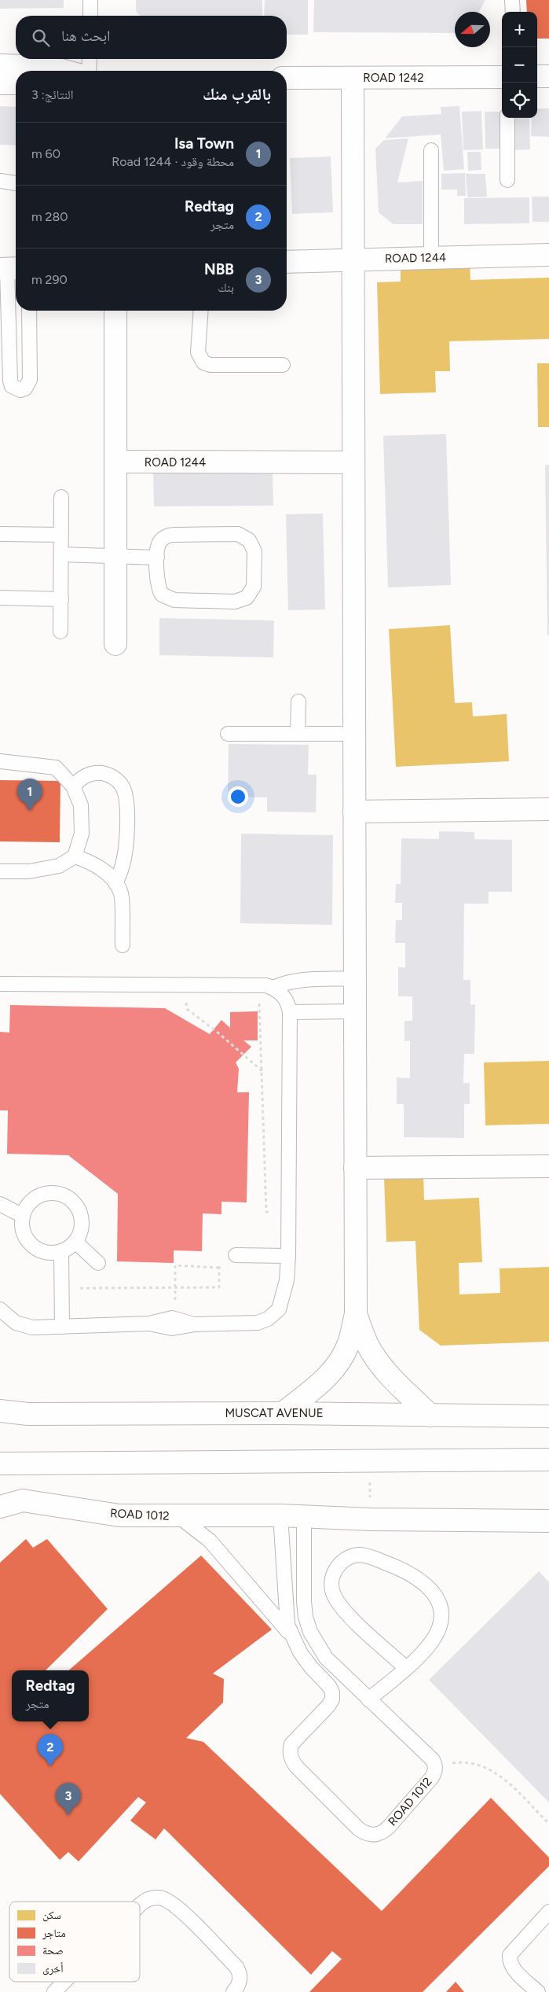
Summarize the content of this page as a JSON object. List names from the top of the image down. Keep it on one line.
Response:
{"streets":{"street":["ROAD 1242","ROAD 1244","MUSCAT AVENUE","ROAD 1012"]},"legend":["سكن","متاجر","صحة","أخرى"],"north":"left","page":{"map_buttons":["+","−"],"search":"ابحث هنا","heading":["بالقرب منك","النتائج: 3"],"list":[{"mark":"1","name":"Isa Town","note":"محطة وقود · Road 1244","value":"60 m"},{"mark":"2","name":"Redtag","note":"متجر","value":"280 m"},{"mark":"3","name":"NBB","note":"بنك","value":"290 m"}],"pins":["1","2","3"],"popup":["Redtag","متجر"]}}
